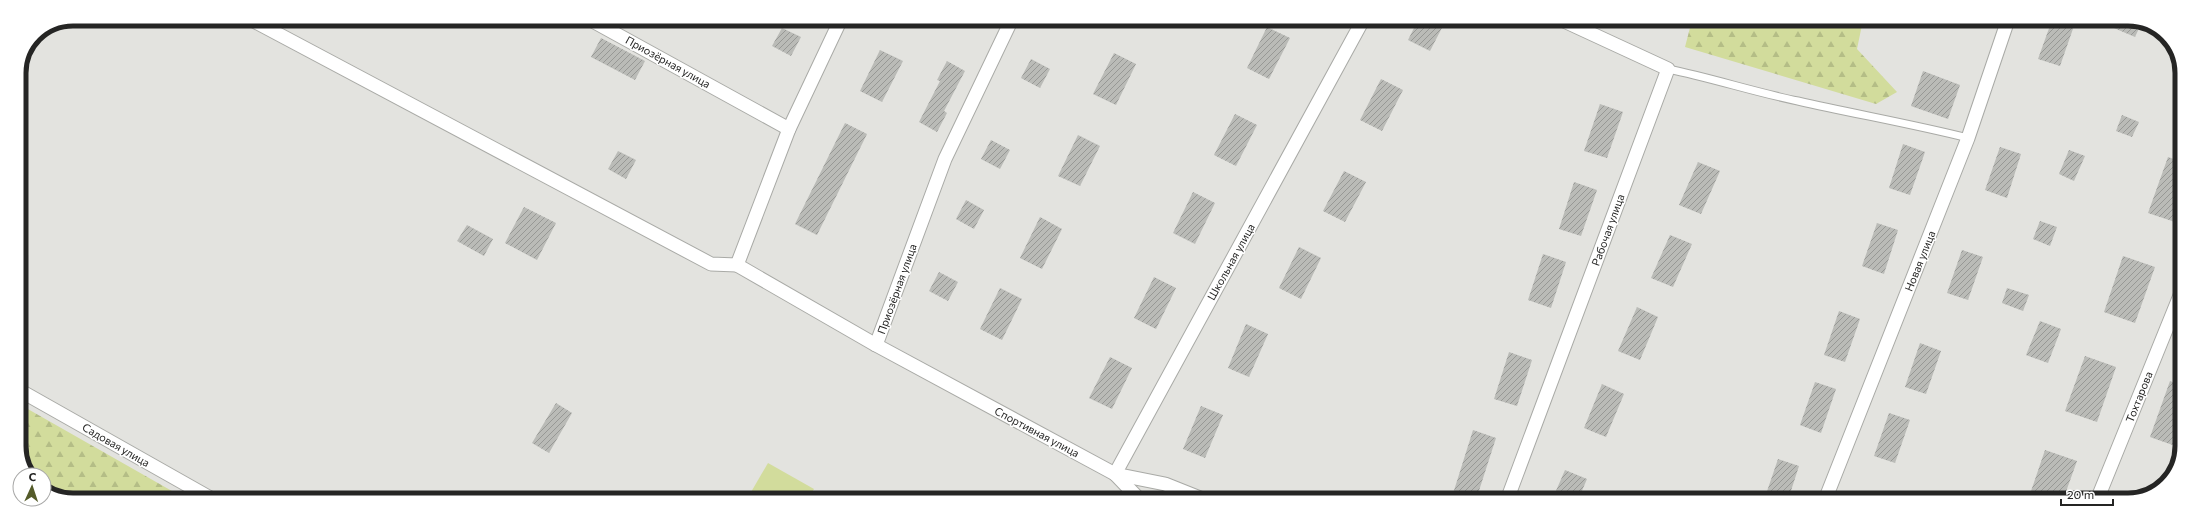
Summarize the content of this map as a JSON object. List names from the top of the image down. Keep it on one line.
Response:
{"streets":{"street":["Приозёрная улица","Рабочая улица","Новая улица","Школьная улица","Тохтарова","Спортивная улица","Садовая улица"]},"crossings":[["Приозёрная улица","Спортивная улица"],["Школьная улица","Спортивная улица"]],"scale_bar":"20 m","north":"top"}
